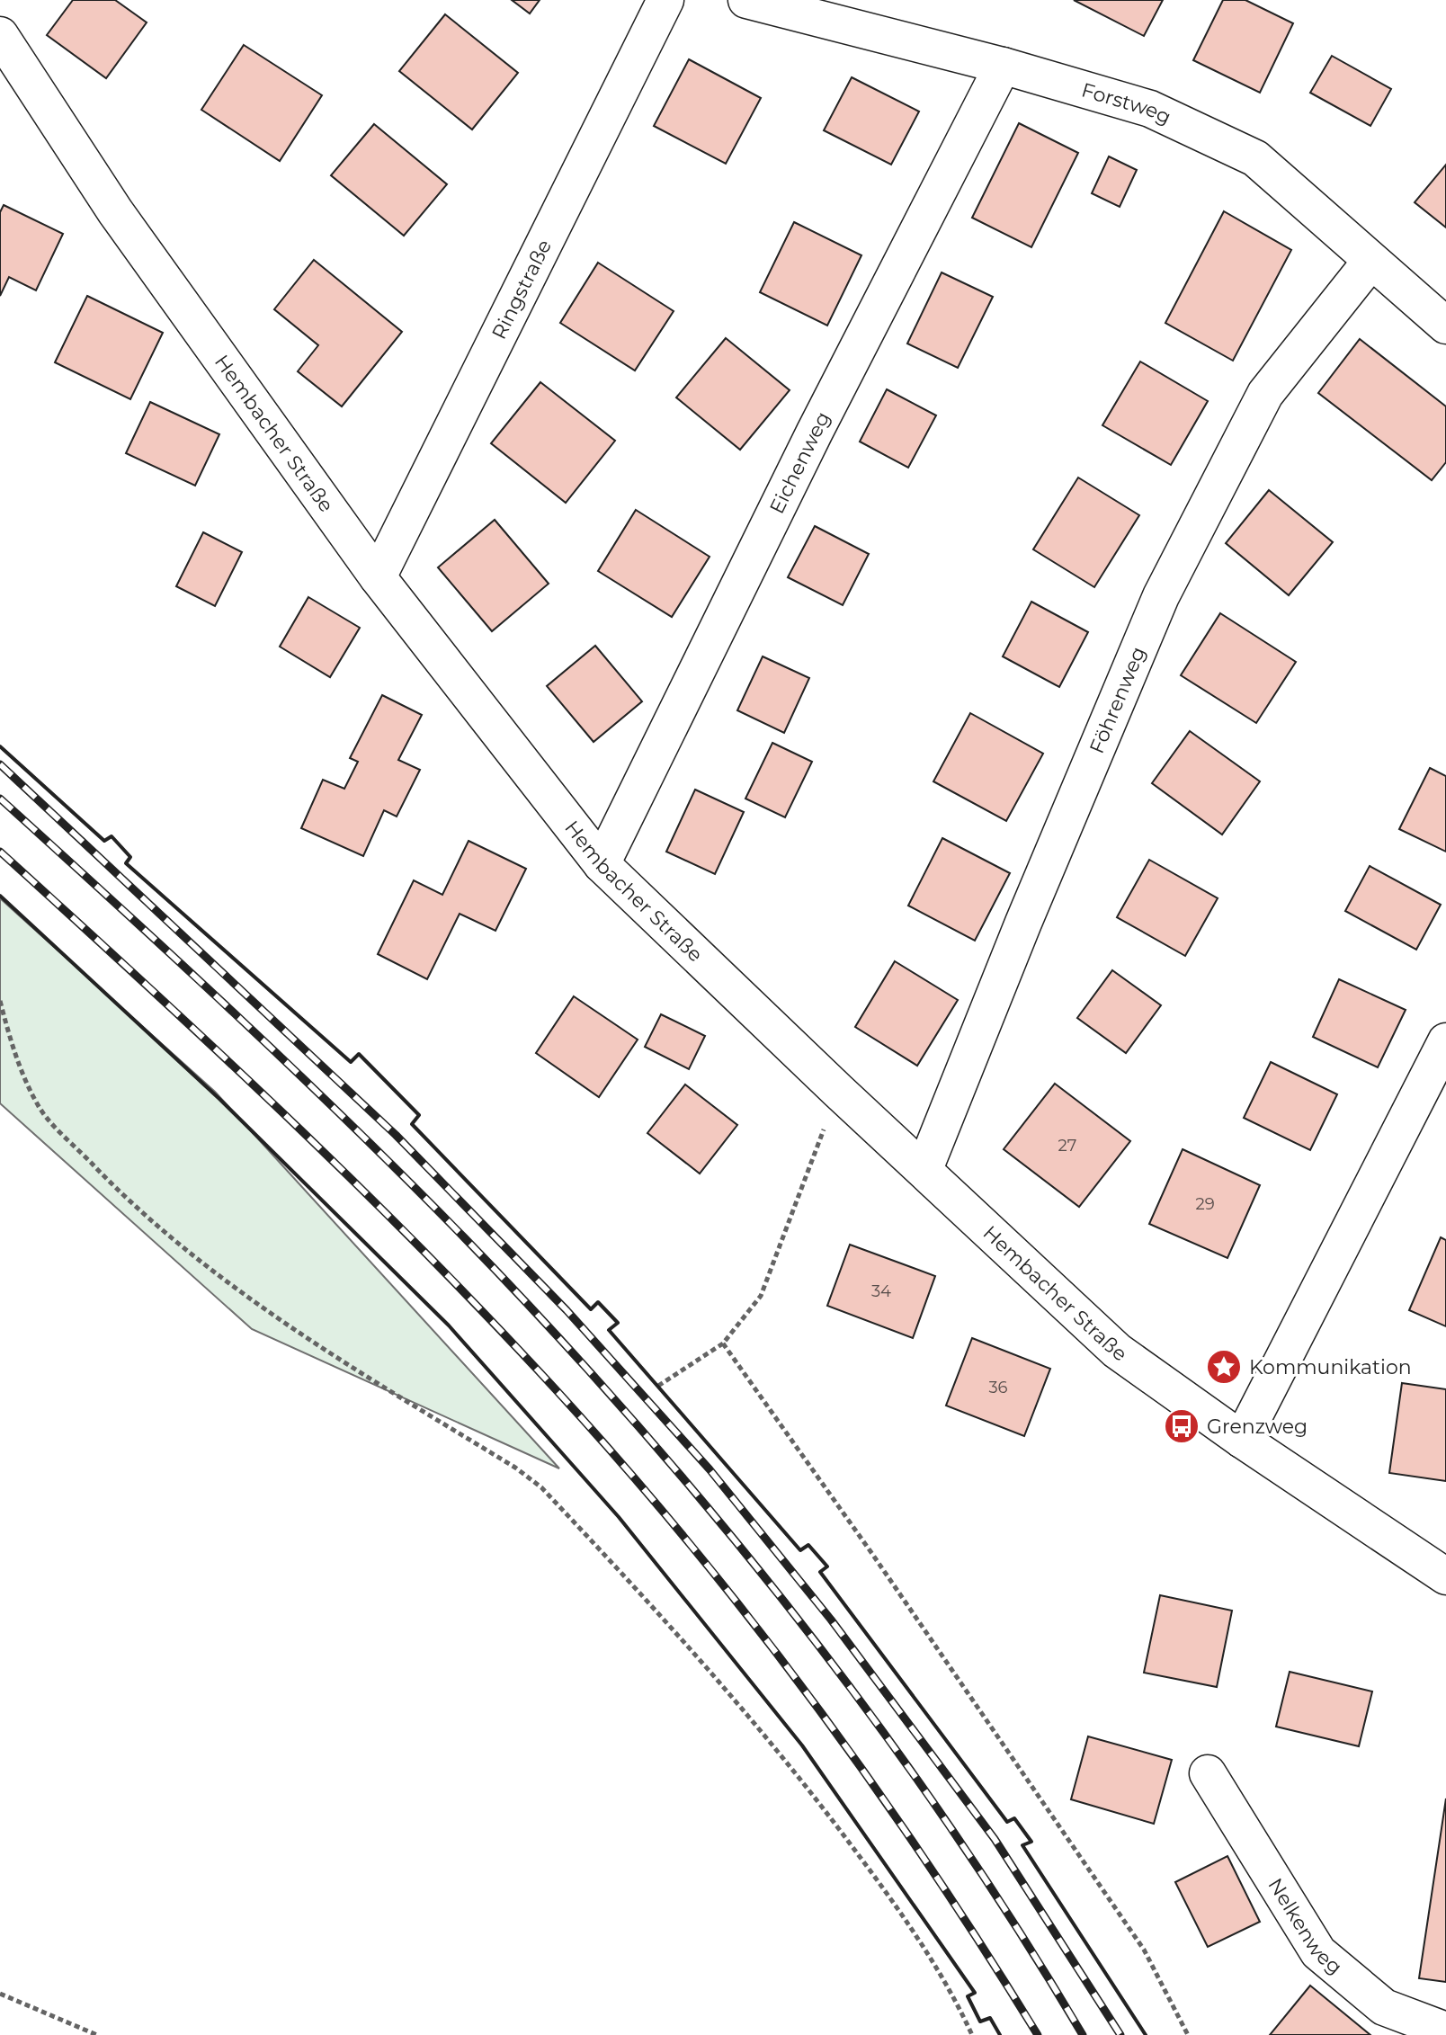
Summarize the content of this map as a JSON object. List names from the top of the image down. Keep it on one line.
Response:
{"streets":{"street":["Forstweg","Ringstraße","Hembacher Straße","Eichenweg","Föhrenweg","Nelkenweg"]},"crossings":[["Forstweg","Eichenweg"],["Forstweg","Föhrenweg"],["Ringstraße","Hembacher Straße"],["Hembacher Straße","Eichenweg"],["Hembacher Straße","Föhrenweg"]],"places":{"place":["Kommunikation"],"bus stop":["Grenzweg"]},"house_numbers":["27","29","34","36"]}
